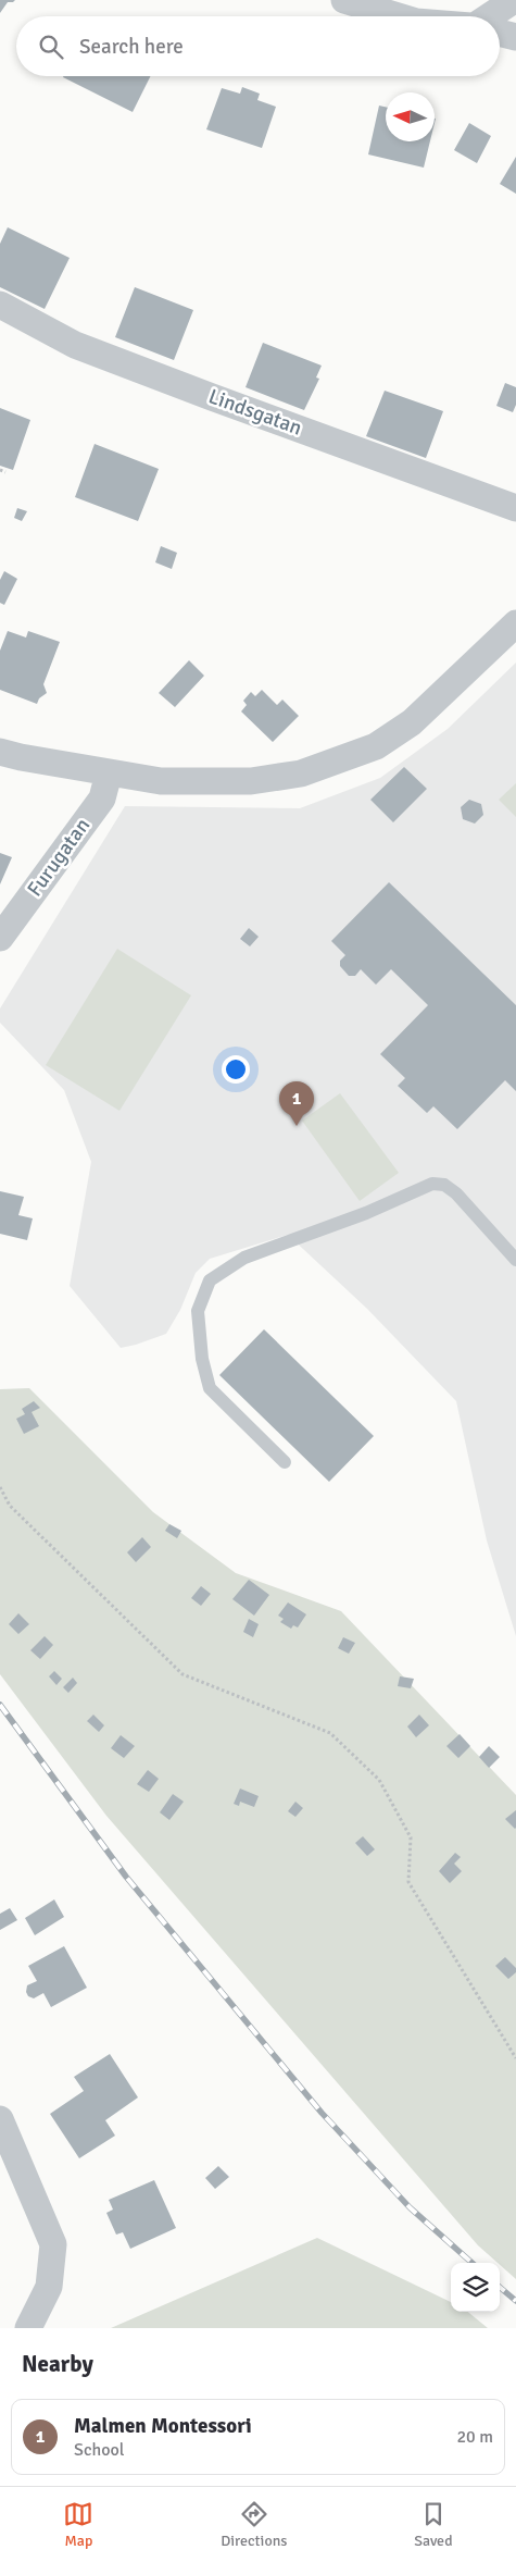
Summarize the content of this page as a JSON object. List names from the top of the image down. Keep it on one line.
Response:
{"streets":{"street":["Lindsgatan","Furugatan"]},"north":"left","page":{"search":"Search here","pins":"1","heading":"Nearby","list":[{"mark":"1","name":"Malmen Montessori","note":"School","value":"20 m"}],"nav":["Map","Directions","Saved"]}}
